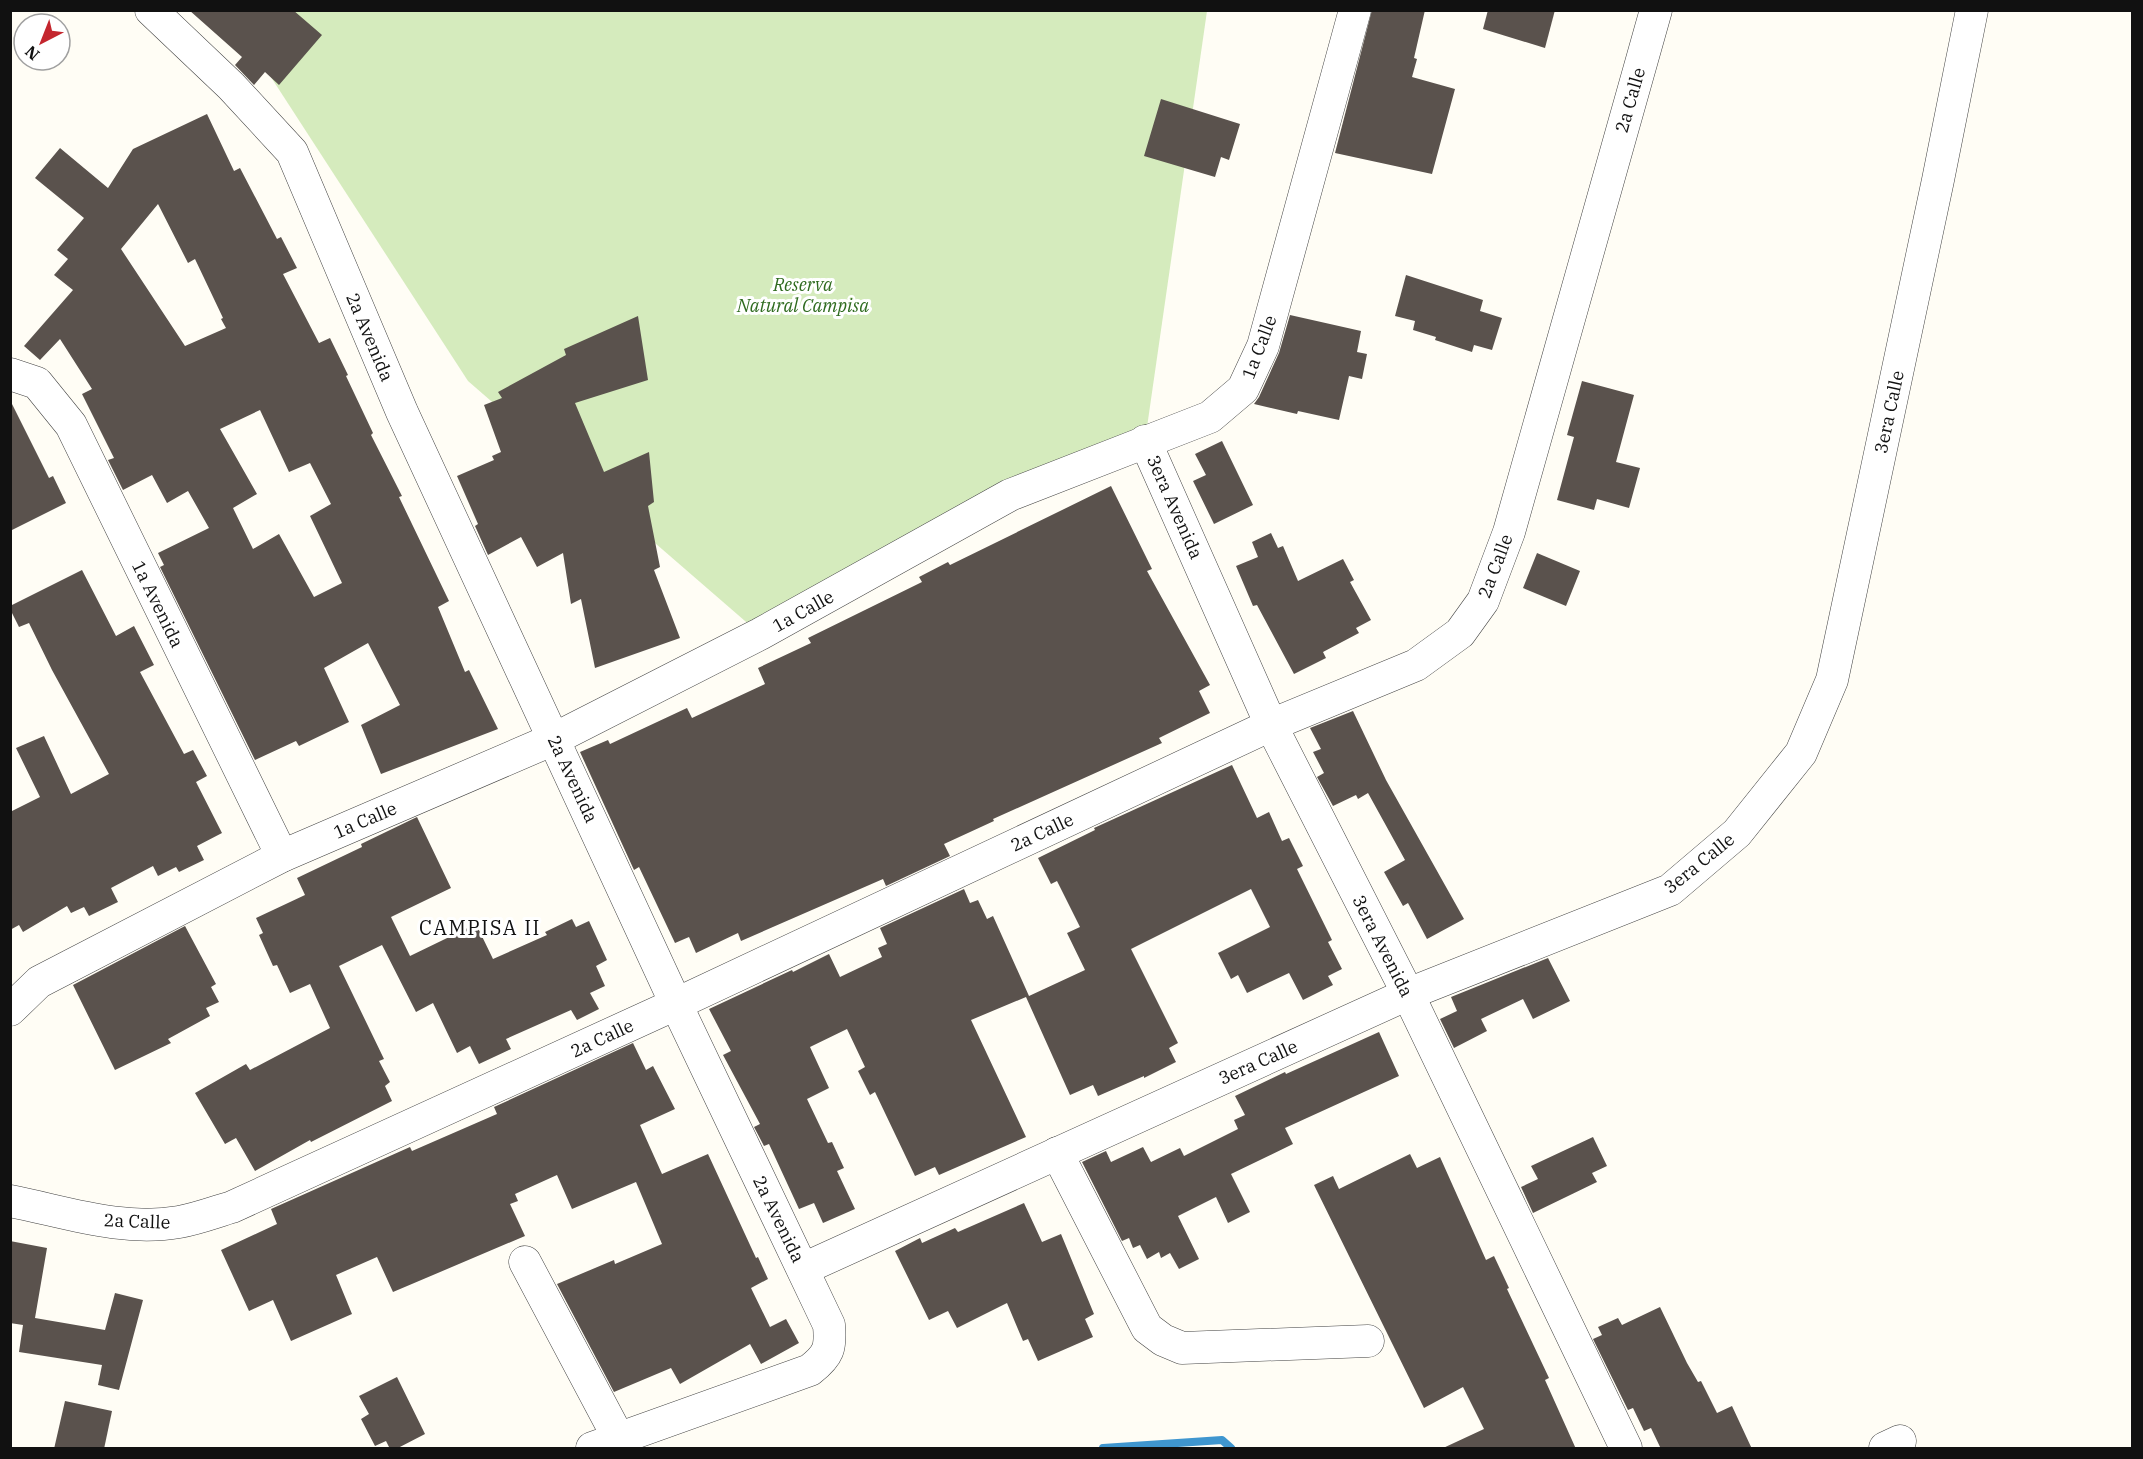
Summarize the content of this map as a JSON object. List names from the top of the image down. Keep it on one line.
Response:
{"streets":{"street":["2a Calle","2a Avenida","1a Calle","3era Calle","3era Avenida","1a Avenida"]},"crossings":[["2a Calle","2a Avenida"],["2a Calle","3era Avenida"],["2a Avenida","1a Calle"],["2a Avenida","3era Calle"],["1a Calle","3era Avenida"],["1a Calle","1a Avenida"],["3era Calle","3era Avenida"]],"districts":["CAMPISA II"],"parks":["Reserva Natural Campisa"],"north":"bottom left"}
